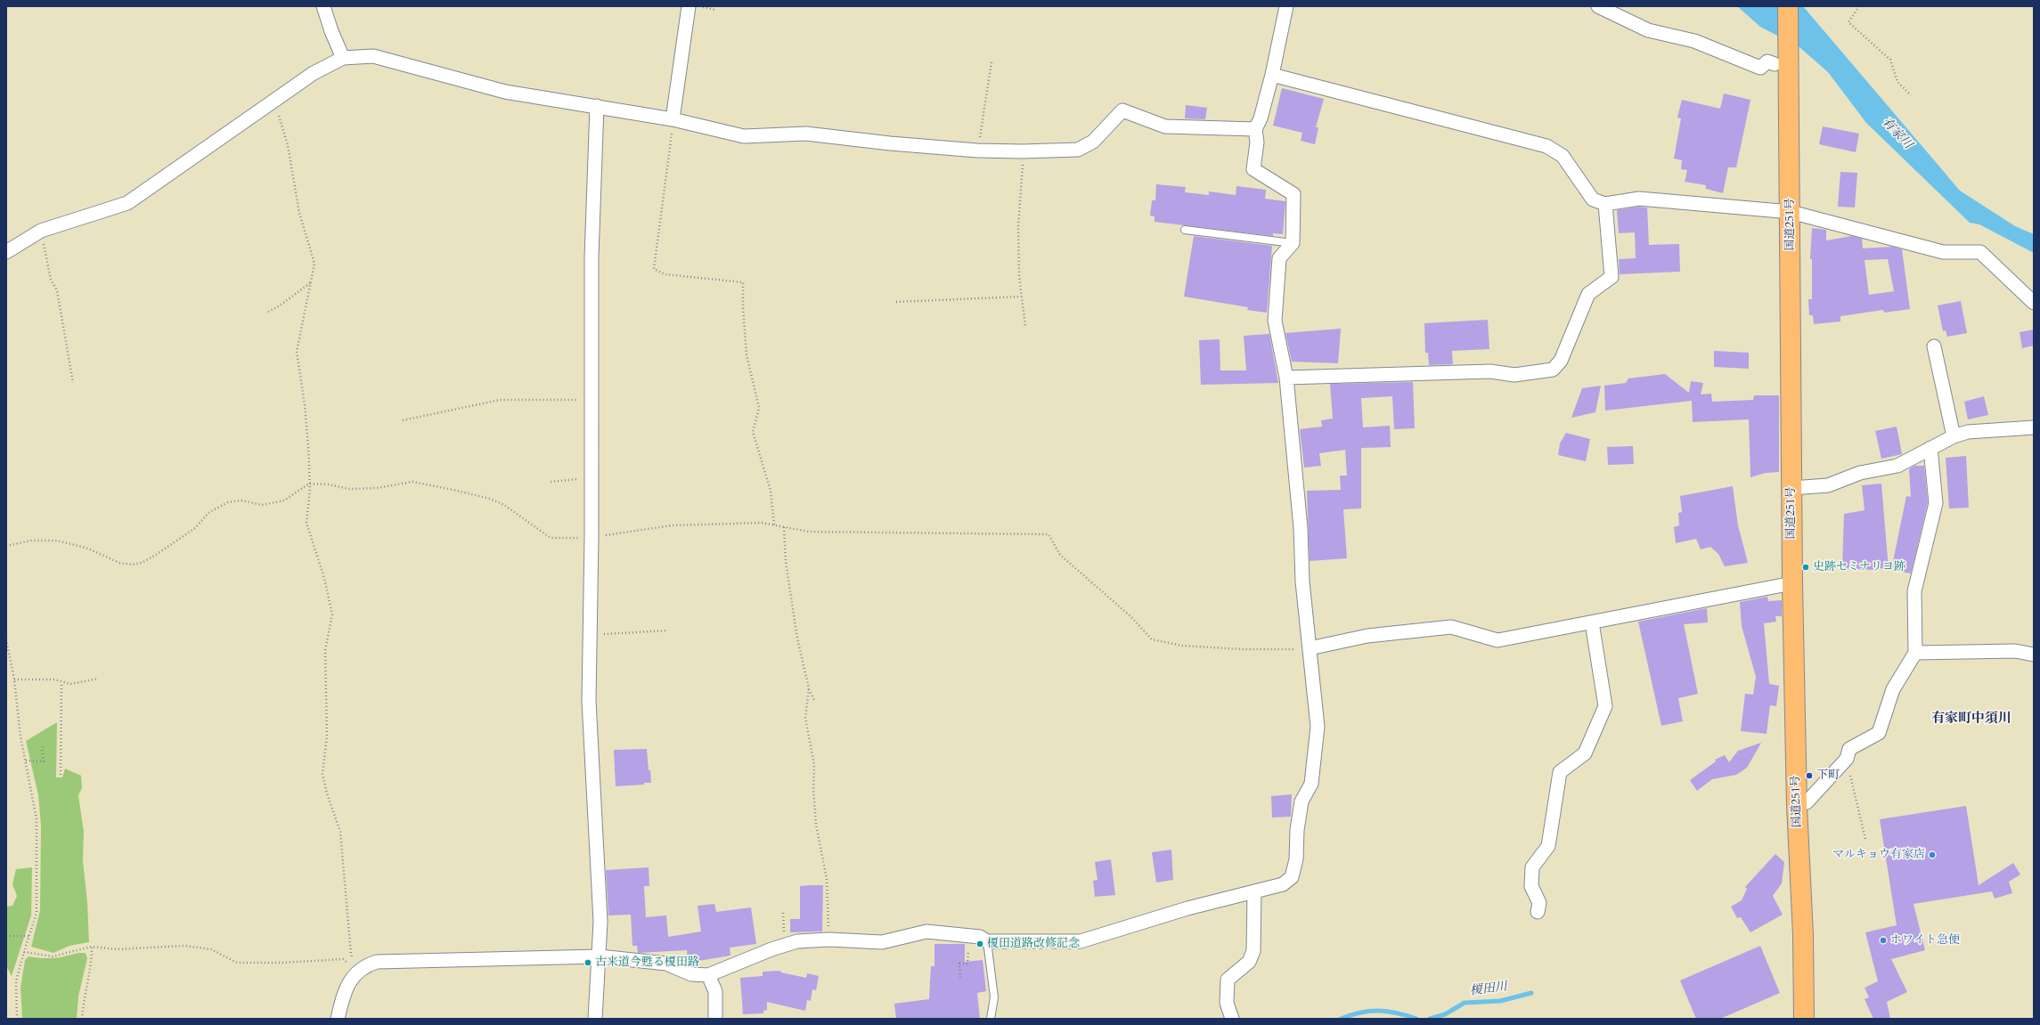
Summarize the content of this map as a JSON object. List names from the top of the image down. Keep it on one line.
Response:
{"streets":{"highway":["国道251号"]},"districts":["有家町中須川"],"water":["有家川","榎田川"],"places":["史跡セミナリヨ跡","下町","マルキョウ有家店","ホワイト急便","榎田道路改修記念","古来道今甦る榎田路"]}
